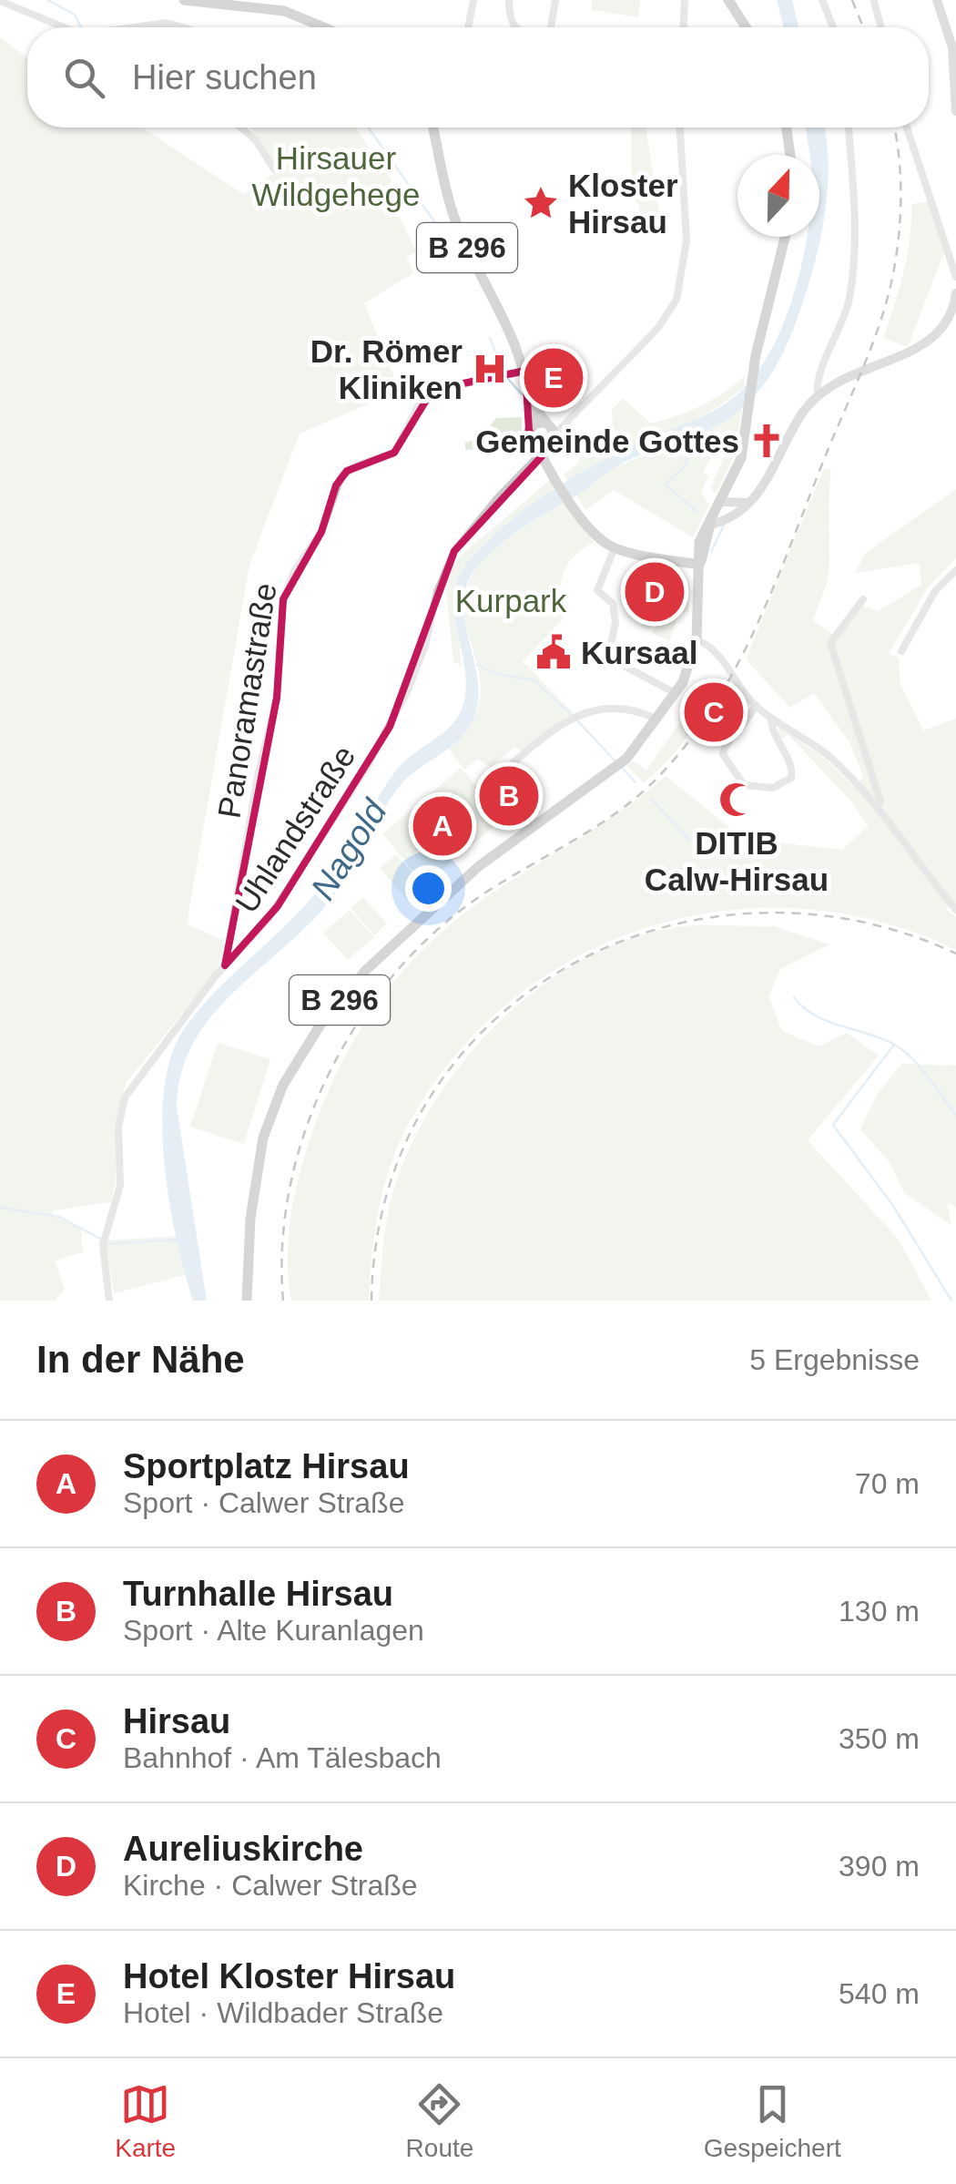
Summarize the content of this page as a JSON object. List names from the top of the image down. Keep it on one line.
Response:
{"streets":{"main road":["B 296"],"street":["Panoramastraße","Uhlandstraße"]},"crossings":[["B 296","Panoramastraße"],["B 296","Uhlandstraße"],["Panoramastraße","Uhlandstraße"]],"water":["Nagold"],"parks":["Hirsauer Wildgehege","Kurpark"],"places":{"place":["Kloster Hirsau"],"hospital":["Dr. Römer Kliniken"],"church":["Gemeinde Gottes"],"public building":["Kursaal"],"mosque":["DITIB Calw-Hirsau"]},"north":"top","page":{"search":"Hier suchen","pins":["E","D","C","B","A"],"heading":["In der Nähe","5 Ergebnisse"],"list":[{"mark":"A","name":"Sportplatz Hirsau","note":"Sport · Calwer Straße","value":"70 m"},{"mark":"B","name":"Turnhalle Hirsau","note":"Sport · Alte Kuranlagen","value":"130 m"},{"mark":"C","name":"Hirsau","note":"Bahnhof · Am Tälesbach","value":"350 m"},{"mark":"D","name":"Aureliuskirche","note":"Kirche · Calwer Straße","value":"390 m"},{"mark":"E","name":"Hotel Kloster Hirsau","note":"Hotel · Wildbader Straße","value":"540 m"}],"nav":["Karte","Route","Gespeichert"]}}
